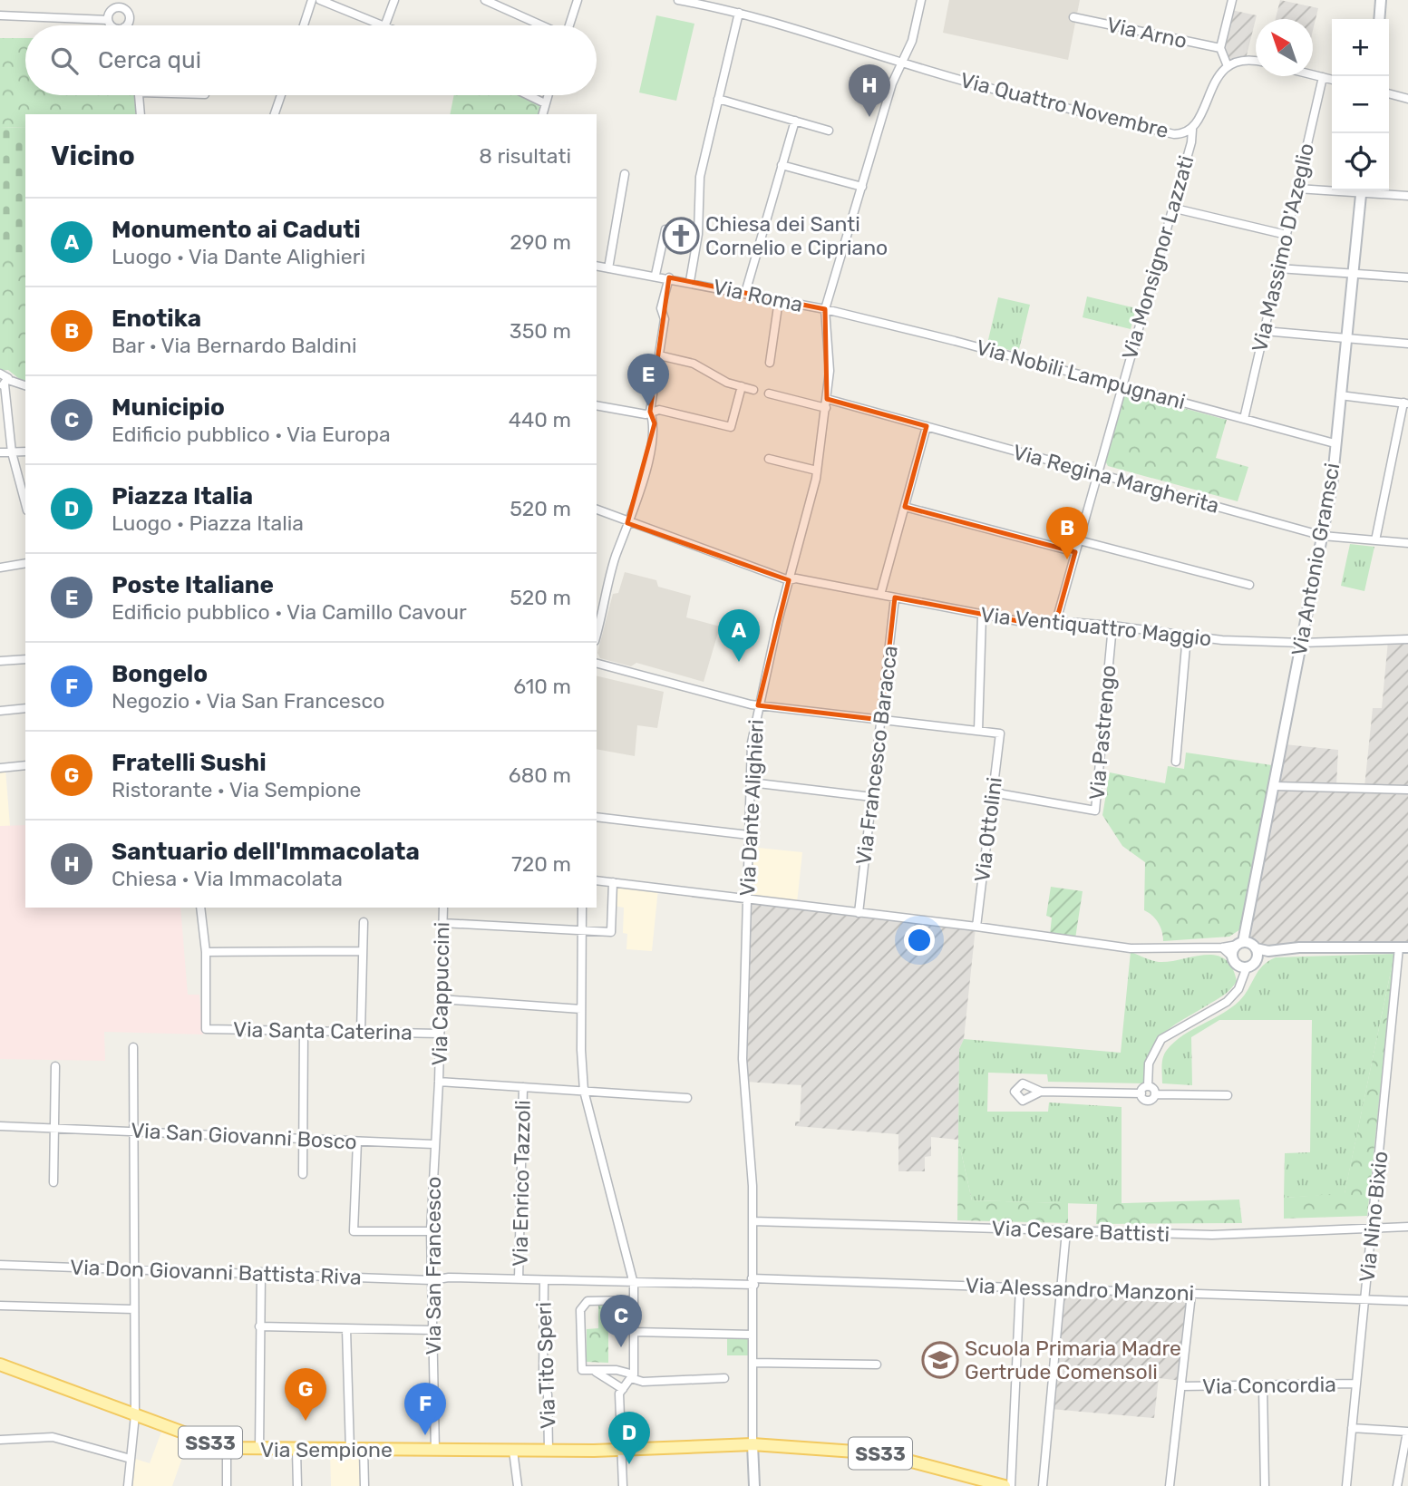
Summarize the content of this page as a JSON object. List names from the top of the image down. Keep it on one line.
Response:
{"streets":{"main road":["SS33","Via Sempione"],"street":["Via Arno","Via Quattro Novembre","Via Massimo D'Azeglio","Via Monsignor Lazzati","Via Roma","Via Nobili Lampugnani","Via Regina Margherita","Via Antonio Gramsci","Via Ventiquattro Maggio","Via Pastrengo","Via Francesco Baracca","Via Dante Alighieri","Via Ottolini","Via Cappuccini","Via Santa Caterina","Via San Giovanni Bosco","Via Enrico Tazzoli","Via Nino Bixio","Via Cesare Battisti","Via San Francesco","Via Don Giovanni Battista Riva","Via Alessandro Manzoni","Via Tito Speri","Via Concordia"]},"crossings":[["Via Quattro Novembre","Via Monsignor Lazzati"],["Via Massimo D'Azeglio","Via Nobili Lampugnani"],["Via Monsignor Lazzati","Via Nobili Lampugnani"],["Via Monsignor Lazzati","Via Regina Margherita"],["Via Monsignor Lazzati","Via Ventiquattro Maggio"],["Via Roma","Via Nobili Lampugnani"],["Via Roma","Via Dante Alighieri"],["Via Nobili Lampugnani","Via Antonio Gramsci"],["Via Nobili Lampugnani","Via Dante Alighieri"],["Via Regina Margherita","Via Antonio Gramsci"],["Via Regina Margherita","Via Dante Alighieri"],["Via Antonio Gramsci","Via Ventiquattro Maggio"],["Via Ventiquattro Maggio","Via Pastrengo"],["Via Ventiquattro Maggio","Via Francesco Baracca"],["Via Ventiquattro Maggio","Via Dante Alighieri"],["Via Pastrengo","Via Ottolini"],["Via Dante Alighieri","Via Cesare Battisti"],["Via Dante Alighieri","Via Alessandro Manzoni"],["Via Dante Alighieri","Via Sempione"],["Via Cappuccini","Via Santa Caterina"],["Via Cappuccini","Via San Francesco"],["Via San Giovanni Bosco","Via San Francesco"],["Via Enrico Tazzoli","Via Don Giovanni Battista Riva"],["Via Nino Bixio","Via Cesare Battisti"],["Via Nino Bixio","Via Alessandro Manzoni"],["Via Nino Bixio","Via Concordia"],["Via San Francesco","Via Don Giovanni Battista Riva"],["Via San Francesco","Via Sempione"],["Via Don Giovanni Battista Riva","Via Alessandro Manzoni"],["Via Don Giovanni Battista Riva","Via Tito Speri"],["Via Tito Speri","Via Sempione"]],"places":{"church":["Chiesa dei Santi Cornelio e Cipriano"],"school or university":["Scuola Primaria Madre Gertrude Comensoli"]},"north":"top left","page":{"map_buttons":["+","−"],"search":"Cerca qui","pins":["H","E","B","A","C","G","F","D"],"heading":["Vicino","8 risultati"],"list":[{"mark":"A","name":"Monumento ai Caduti","note":"Luogo · Via Dante Alighieri","value":"290 m"},{"mark":"B","name":"Enotika","note":"Bar · Via Bernardo Baldini","value":"350 m"},{"mark":"C","name":"Municipio","note":"Edificio pubblico · Via Europa","value":"440 m"},{"mark":"D","name":"Piazza Italia","note":"Luogo · Piazza Italia","value":"520 m"},{"mark":"E","name":"Poste Italiane","note":"Edificio pubblico · Via Camillo Cavour","value":"520 m"},{"mark":"F","name":"Bongelo","note":"Negozio · Via San Francesco","value":"610 m"},{"mark":"G","name":"Fratelli Sushi","note":"Ristorante · Via Sempione","value":"680 m"},{"mark":"H","name":"Santuario dell'Immacolata","note":"Chiesa · Via Immacolata","value":"720 m"}]}}
